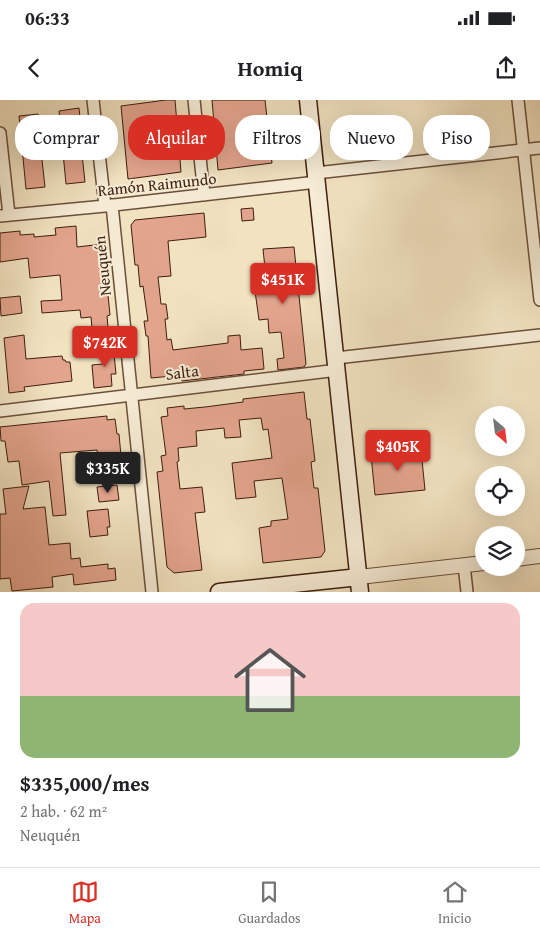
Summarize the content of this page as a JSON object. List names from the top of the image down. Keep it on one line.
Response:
{"streets":{"street":["Ramón Raimundo","Neuquén","Salta"]},"crossings":[["Ramón Raimundo","Neuquén"],["Neuquén","Salta"]],"north":"bottom right","page":{"status":"06:33","header":"Homiq","chip":["Comprar","Alquilar","Filtros","Nuevo","Piso"],"price":["$451K","$742K","$405K","$335K"],"list":[{"name":"$335,000/mes","note":"2 hab. · 62 m² · Neuquén"}],"tabs":["Mapa","Guardados","Inicio"]}}
